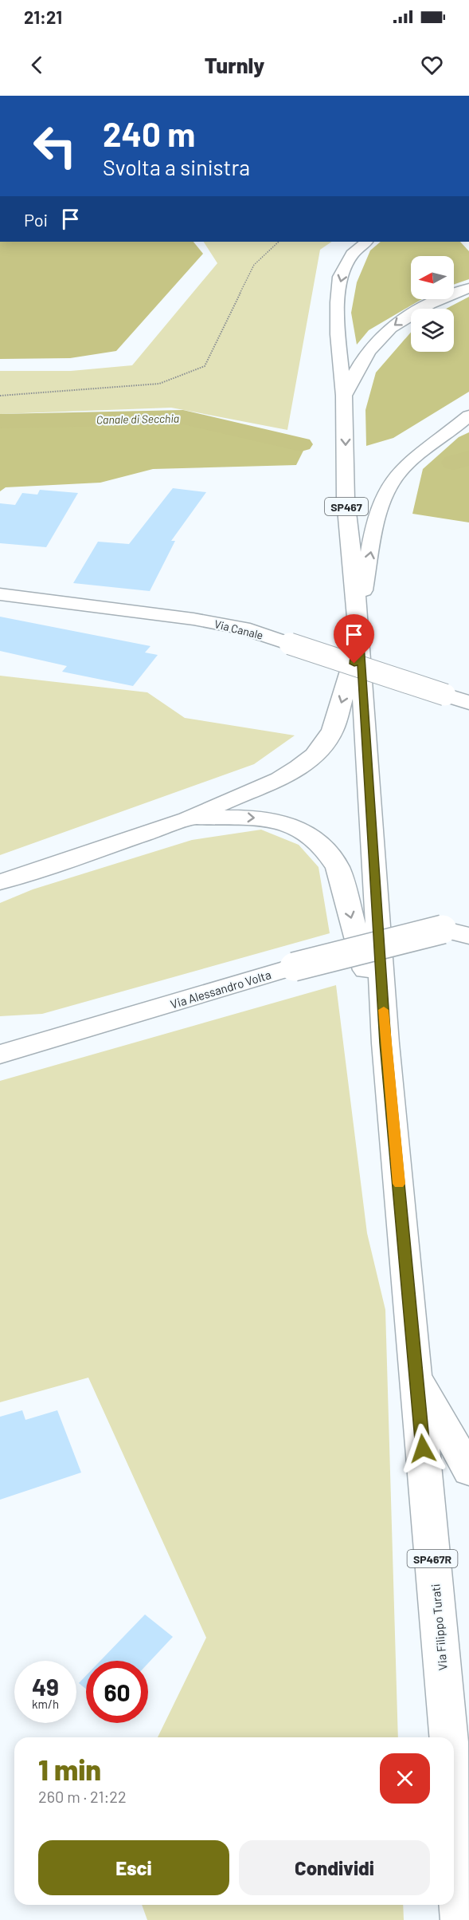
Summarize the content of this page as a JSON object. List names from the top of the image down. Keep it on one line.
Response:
{"streets":{"main road":["SP467","Via Canale","Via Alessandro Volta","SP467R","Via Filippo Turati"]},"crossings":[["SP467","Via Filippo Turati"]],"water":["Canale di Secchia"],"north":"left","page":{"status":"21:21","header":"Turnly","turn":["240 m","Svolta a sinistra"],"then":"Poi","speed":"49 km/h","limit":"60","heading":["1 min","260 m · 21:22"],"buttons":["Esci","Condividi"]}}
